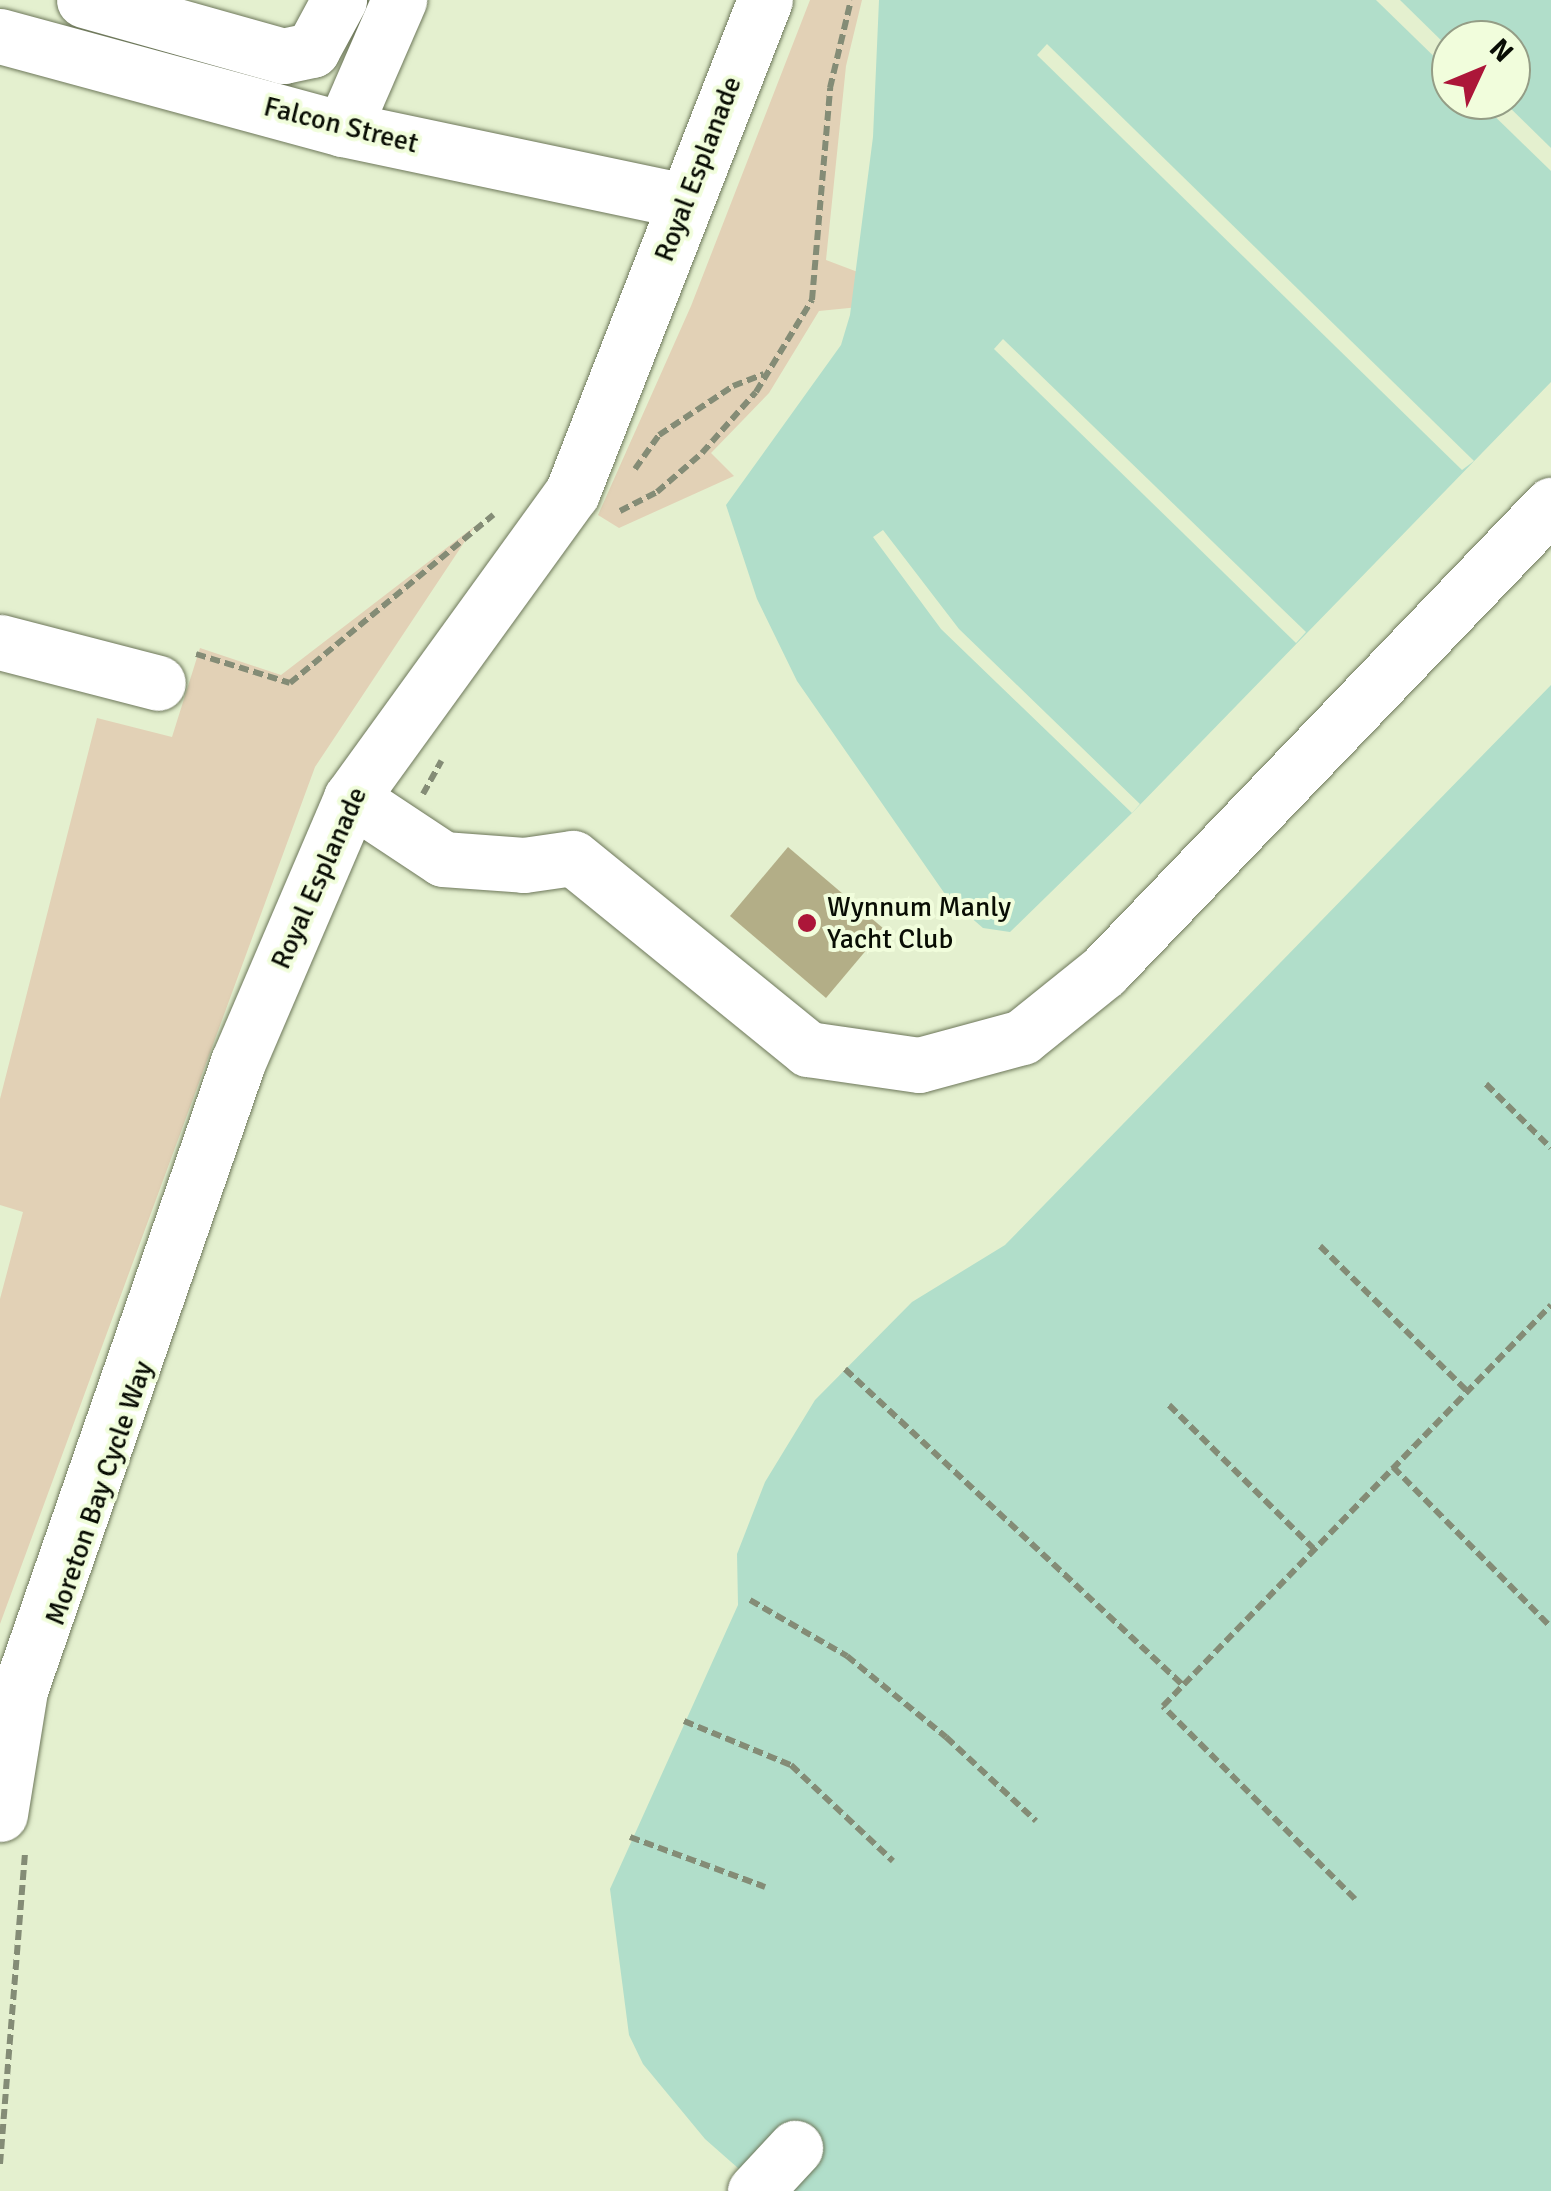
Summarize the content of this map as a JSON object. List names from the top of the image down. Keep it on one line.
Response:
{"streets":{"street":["Falcon Street","Royal Esplanade"]},"crossings":[["Falcon Street","Royal Esplanade"]],"places":["Wynnum Manly Yacht Club"],"north":"top right"}
